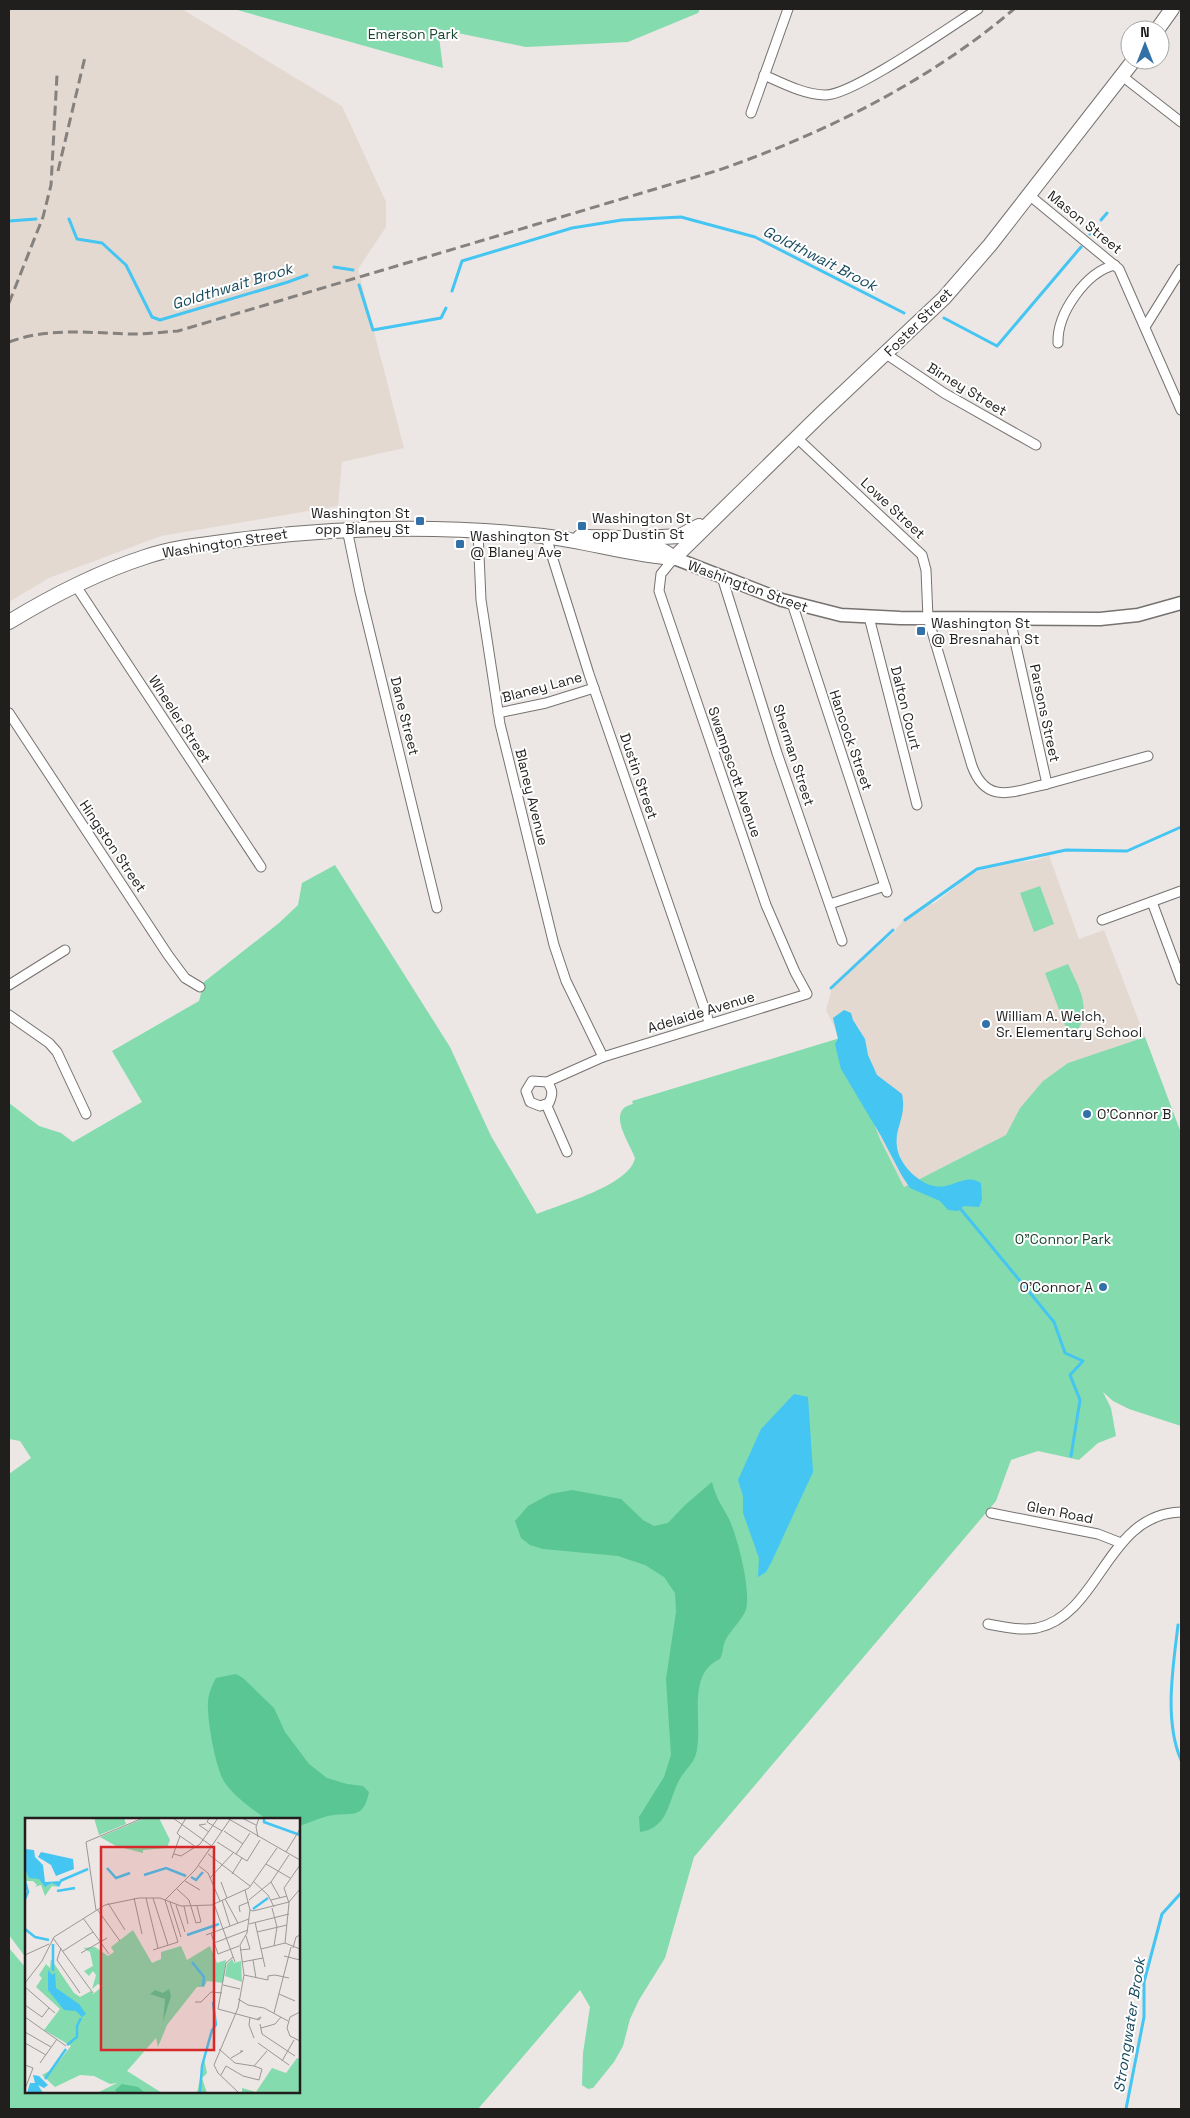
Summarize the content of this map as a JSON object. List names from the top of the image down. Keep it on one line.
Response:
{"streets":{"main road":["Foster Street","Washington Street"],"street":["Mason Street","Birney Street","Lowe Street","Blaney Lane","Dalton Court","Parsons Street","Dane Street","Wheeler Street","Hancock Street","Sherman Street","Swampscott Avenue","Dustin Street","Blaney Avenue","Hingston Street","Adelaide Avenue","Glen Road"]},"crossings":[["Mason Street","Foster Street"],["Foster Street","Birney Street"],["Foster Street","Lowe Street"],["Foster Street","Washington Street"],["Foster Street","Swampscott Avenue"],["Lowe Street","Washington Street"],["Lowe Street","Parsons Street"],["Washington Street","Dalton Court"],["Washington Street","Parsons Street"],["Washington Street","Dane Street"],["Washington Street","Wheeler Street"],["Washington Street","Hancock Street"],["Washington Street","Sherman Street"],["Washington Street","Swampscott Avenue"],["Washington Street","Dustin Street"],["Washington Street","Blaney Avenue"],["Blaney Lane","Dustin Street"],["Blaney Lane","Blaney Avenue"],["Hancock Street","Sherman Street"],["Swampscott Avenue","Adelaide Avenue"],["Dustin Street","Adelaide Avenue"],["Blaney Avenue","Adelaide Avenue"]],"water":["Goldthwait Brook","Strongwater Brook"],"parks":["Emerson Park","O\"Connor Park"],"places":{"transit":["Washington St opp Blaney St","Washington St opp Dustin St","Washington St @ Blaney Ave","Washington St @ Bresnahan St"],"other":["William A. Welch, Sr. Elementary School","O'Connor B","O'Connor A"]},"north":"top"}
